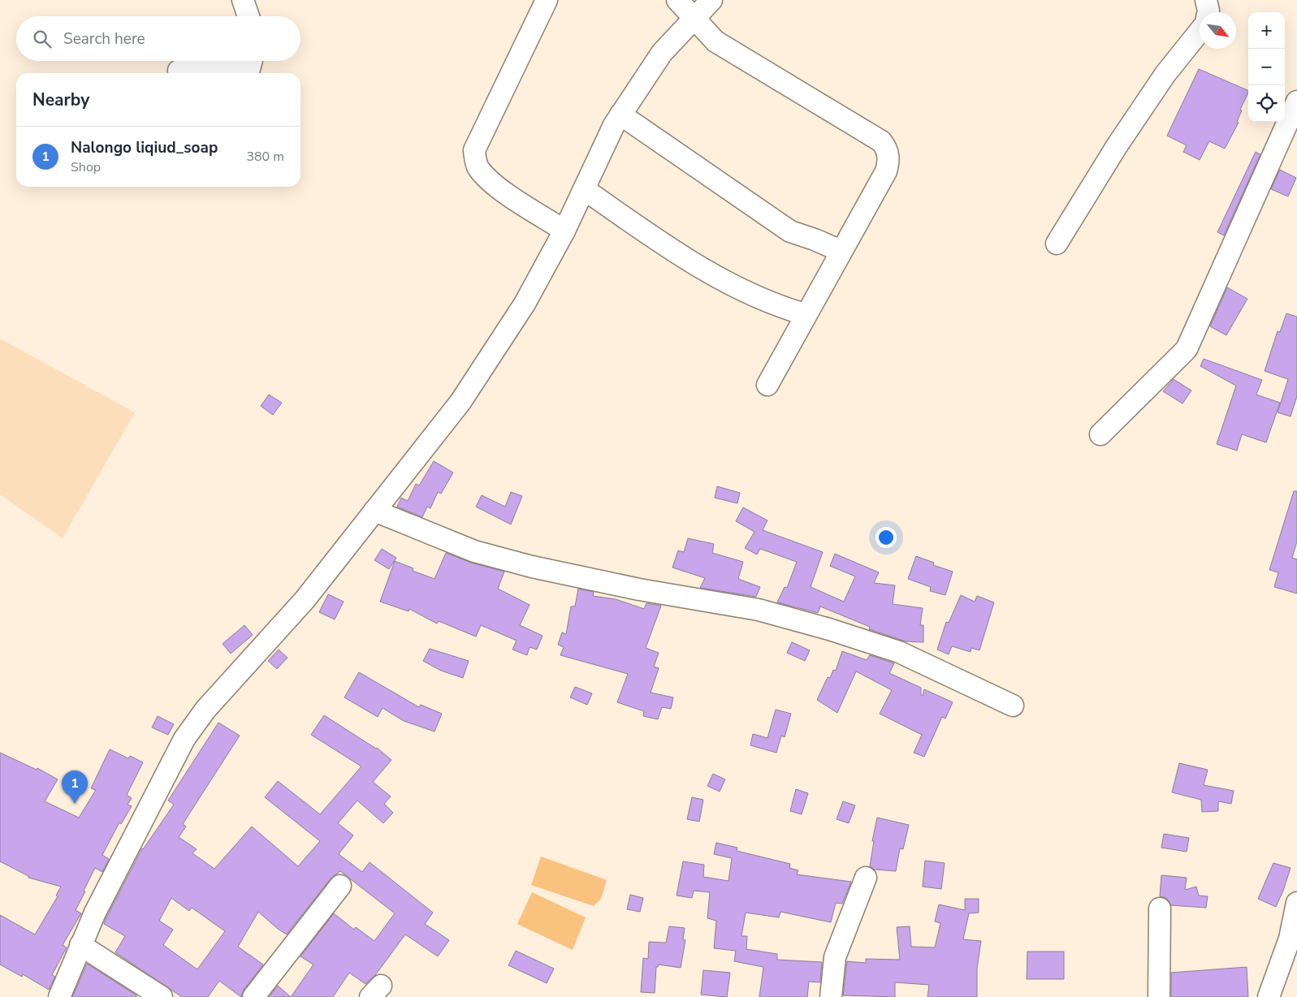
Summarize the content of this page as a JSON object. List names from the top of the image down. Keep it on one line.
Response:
{"north":"bottom right","page":{"map_buttons":["+","−"],"search":"Search here","heading":"Nearby","list":[{"mark":"1","name":"Nalongo liqiud_soap","note":"Shop","value":"380 m"}],"pins":"1"}}
